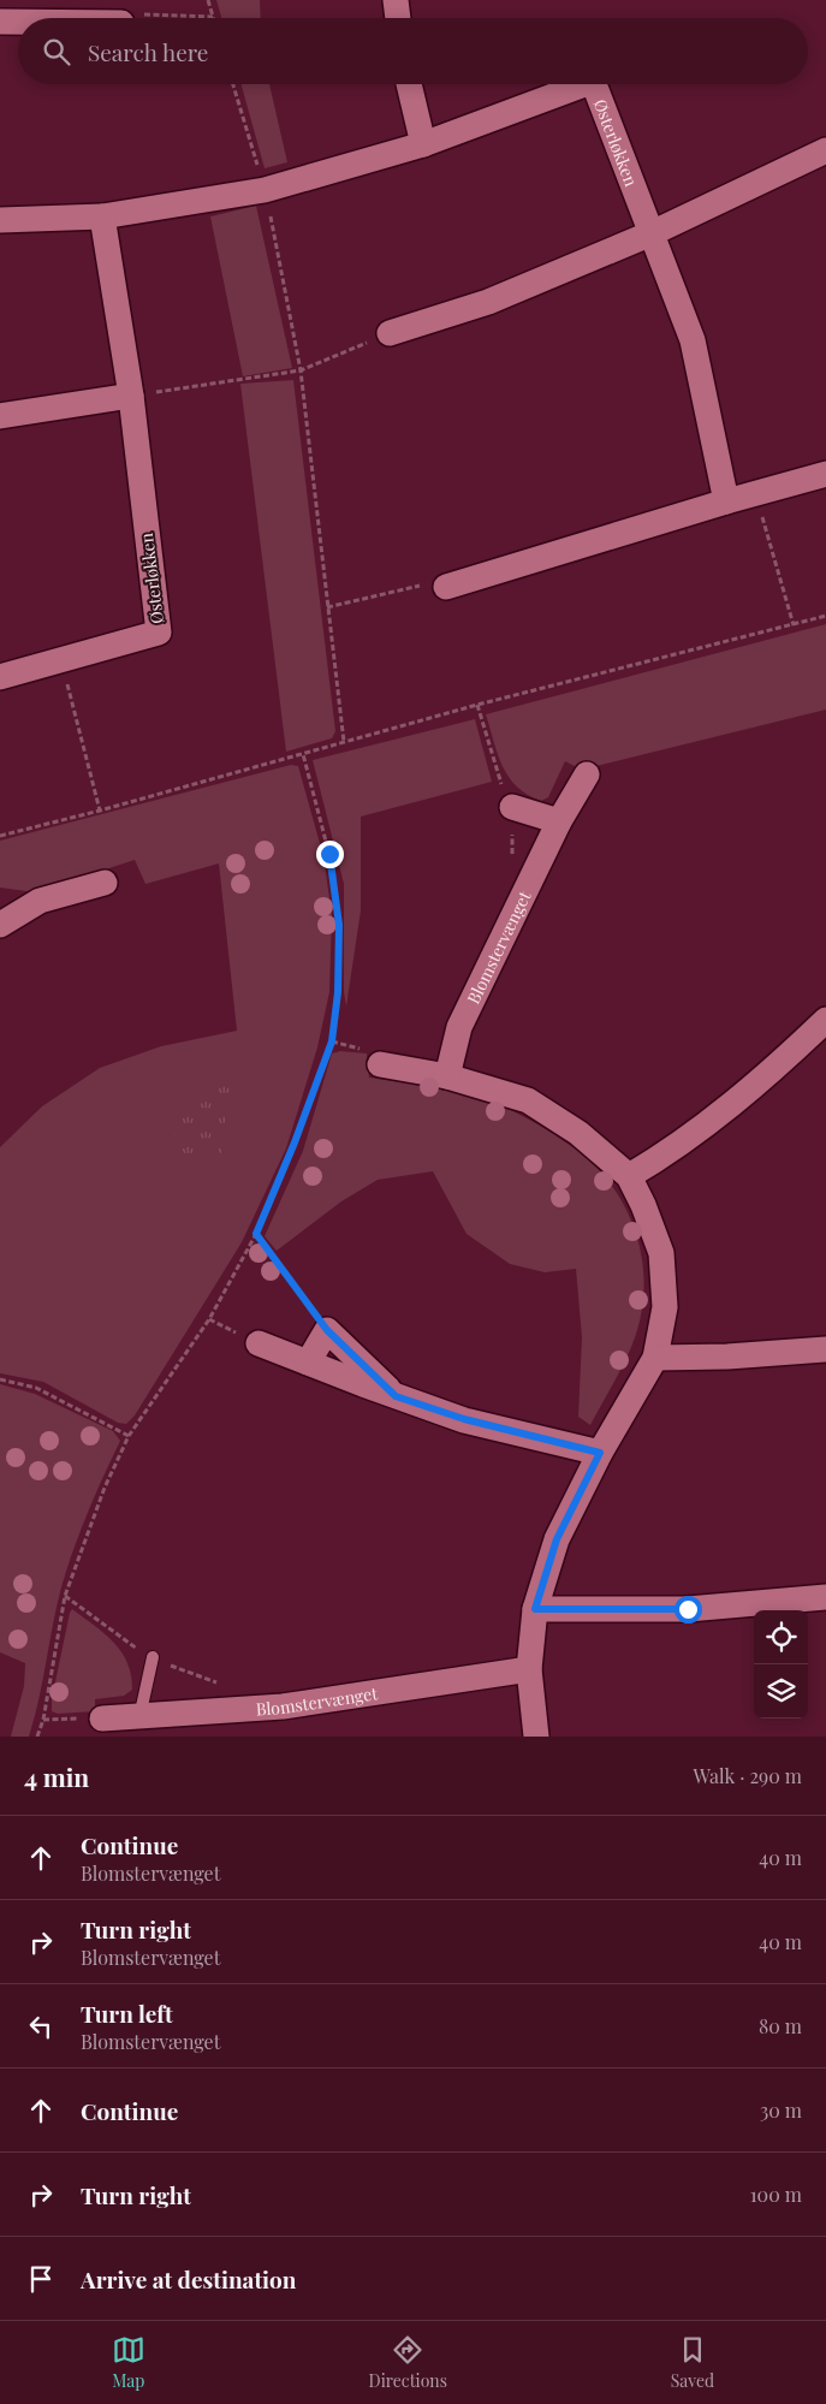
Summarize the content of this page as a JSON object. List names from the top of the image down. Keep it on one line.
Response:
{"streets":{"street":["Østerløkken","Blomstervænget"]},"page":{"search":"Search here","heading":["4 min","Walk · 290 m"],"list":[["Continue","Blomstervænget","40 m"],["Turn right","Blomstervænget","40 m"],["Turn left","Blomstervænget","80 m"],["Continue","30 m"],["Turn right","100 m"],"Arrive at destination"],"nav":["Map","Directions","Saved"]}}
